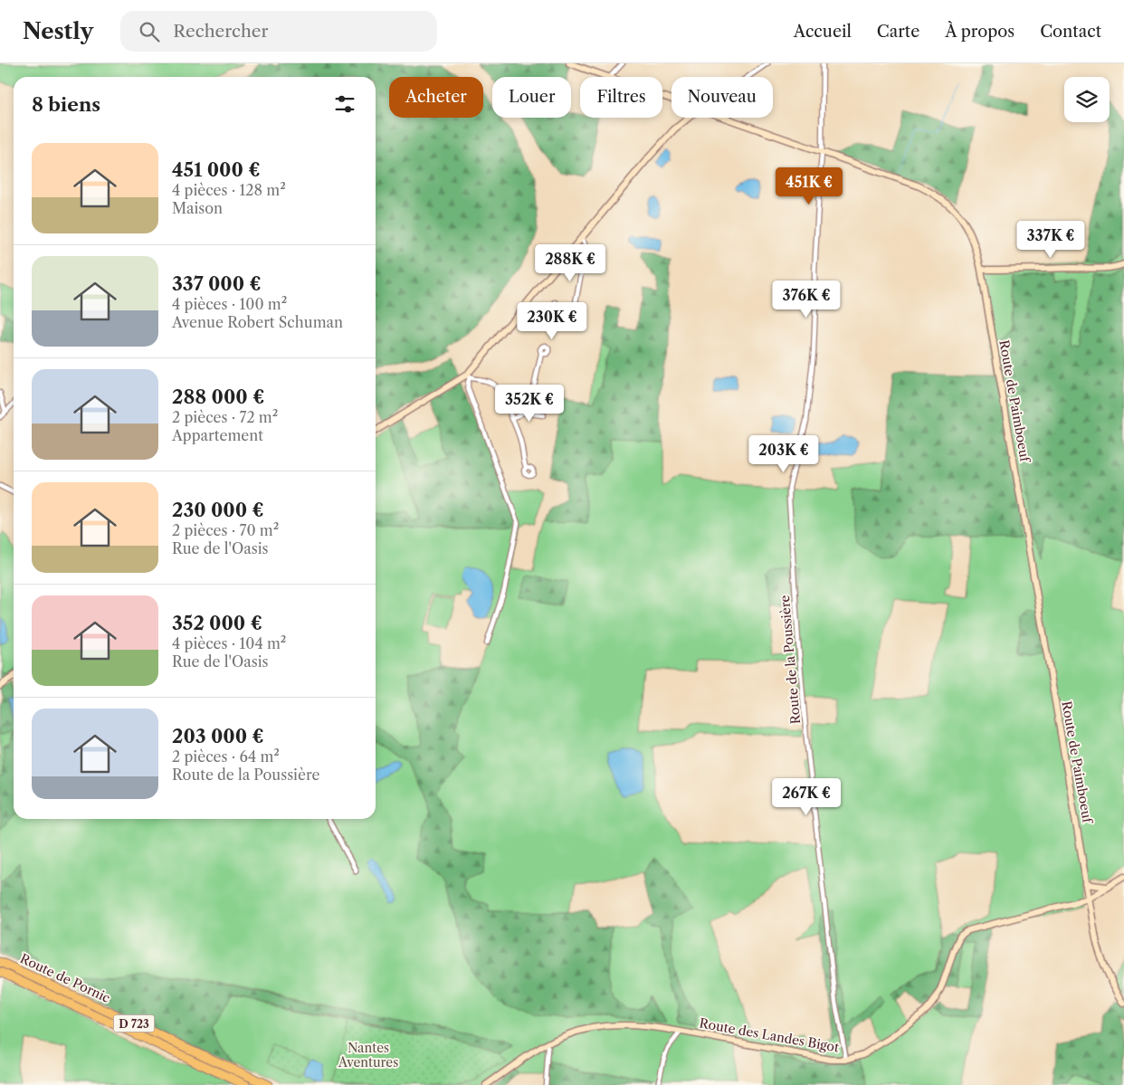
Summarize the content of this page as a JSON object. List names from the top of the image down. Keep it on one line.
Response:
{"streets":{"highway":["Route de Pornic","D 723"],"street":["Route de Paimboeuf","Route de la Poussière","Route des Landes Bigot"]},"crossings":[["Route de Paimboeuf","Route de la Poussière"],["Route de Paimboeuf","Route des Landes Bigot"],["Route de la Poussière","Route des Landes Bigot"]],"parks":["Nantes Aventures"],"page":{"header":"Nestly","search":"Rechercher","nav":["Accueil","Carte","À propos","Contact"],"chip":["Acheter","Louer","Filtres","Nouveau"],"heading":"8 biens","list":[{"name":"451 000 €","note":"4 pièces · 128 m² · Maison"},{"name":"337 000 €","note":"4 pièces · 100 m² · Avenue Robert Schuman"},{"name":"288 000 €","note":"2 pièces · 72 m² · Appartement"},{"name":"230 000 €","note":"2 pièces · 70 m² · Rue de l'Oasis"},{"name":"352 000 €","note":"4 pièces · 104 m² · Rue de l'Oasis"},{"name":"203 000 €","note":"2 pièces · 64 m² · Route de la Poussière"}],"price":["451K €","337K €","288K €","376K €","230K €","352K €","203K €","267K €"]}}
